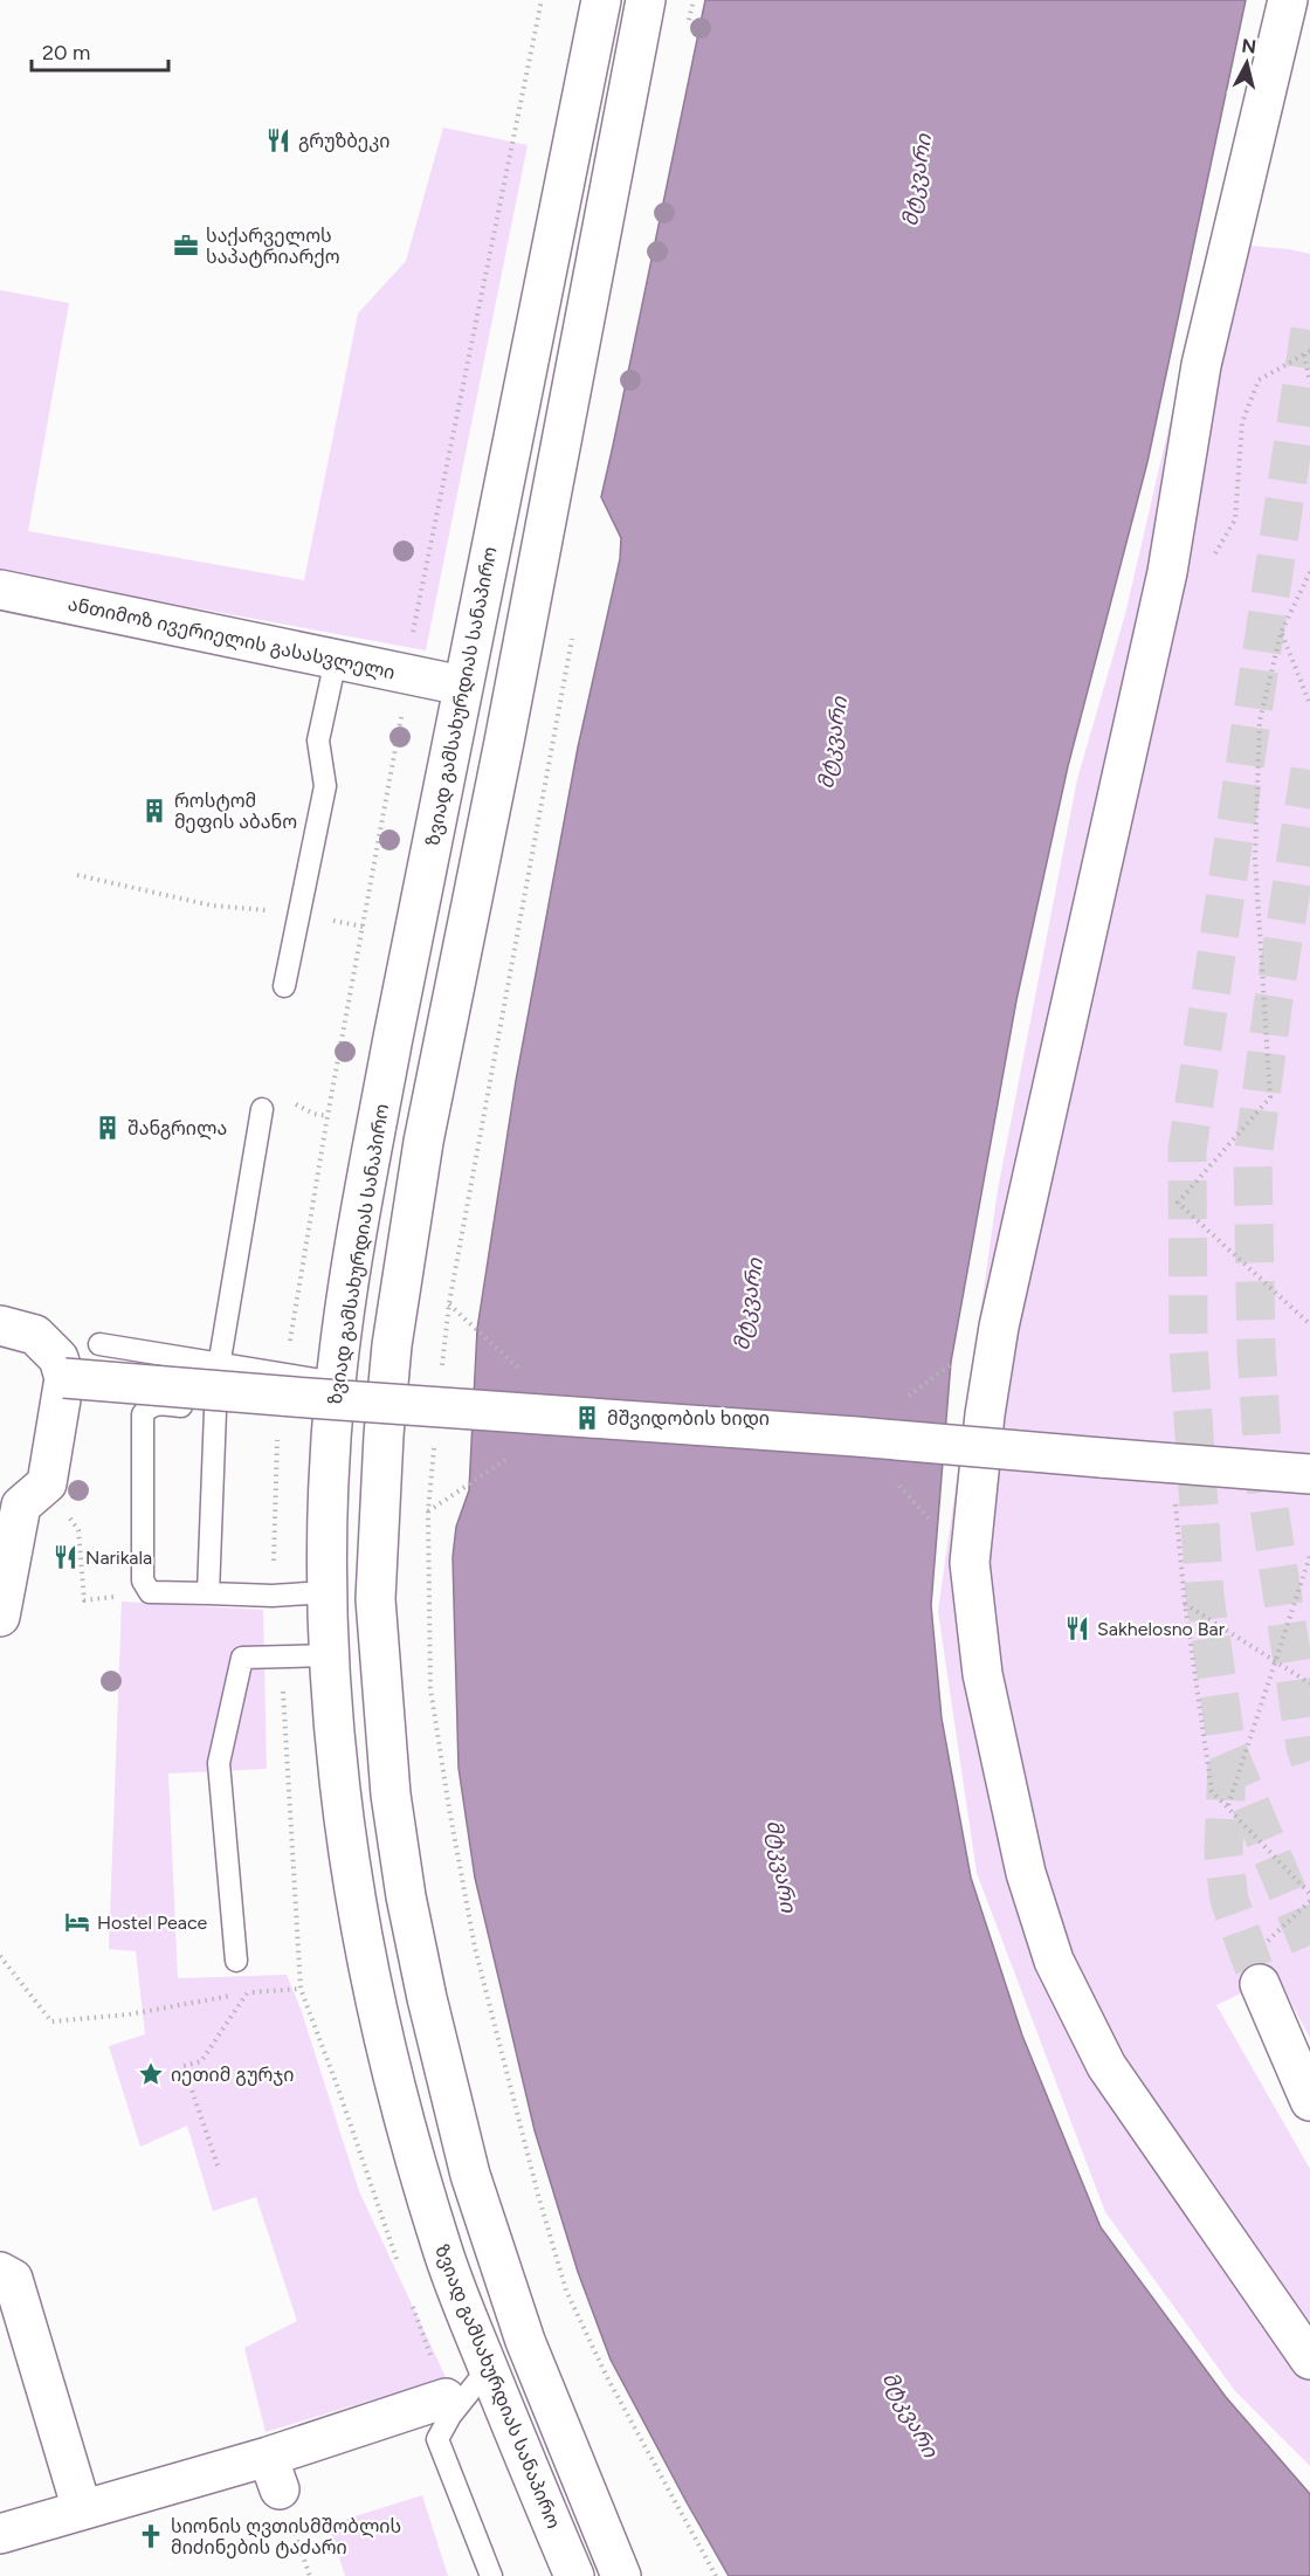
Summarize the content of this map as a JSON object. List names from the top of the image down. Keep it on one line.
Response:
{"streets":{"main road":["ანთიმოზ ივერიელის გასასვლელი","ზვიად გამსახურდიას სანაპირო"]},"crossings":[["ანთიმოზ ივერიელის გასასვლელი","ზვიად გამსახურდიას სანაპირო"]],"water":["მტკვარი"],"places":{"restaurant":["გრუზბეკი","Narikala","Sakhelosno Bar"],"office":["საქარველოს საპატრიარქო"],"building":["როსტომ მეფის აბანო","შანგრილა","მშვიდობის ხიდი"],"hotel":["Hostel Peace"],"place":["იეთიმ გურჯი"],"church":["სიონის ღვთისმშობლის მიძინების ტაძარი"]},"scale_bar":"20 m","north":"top"}
